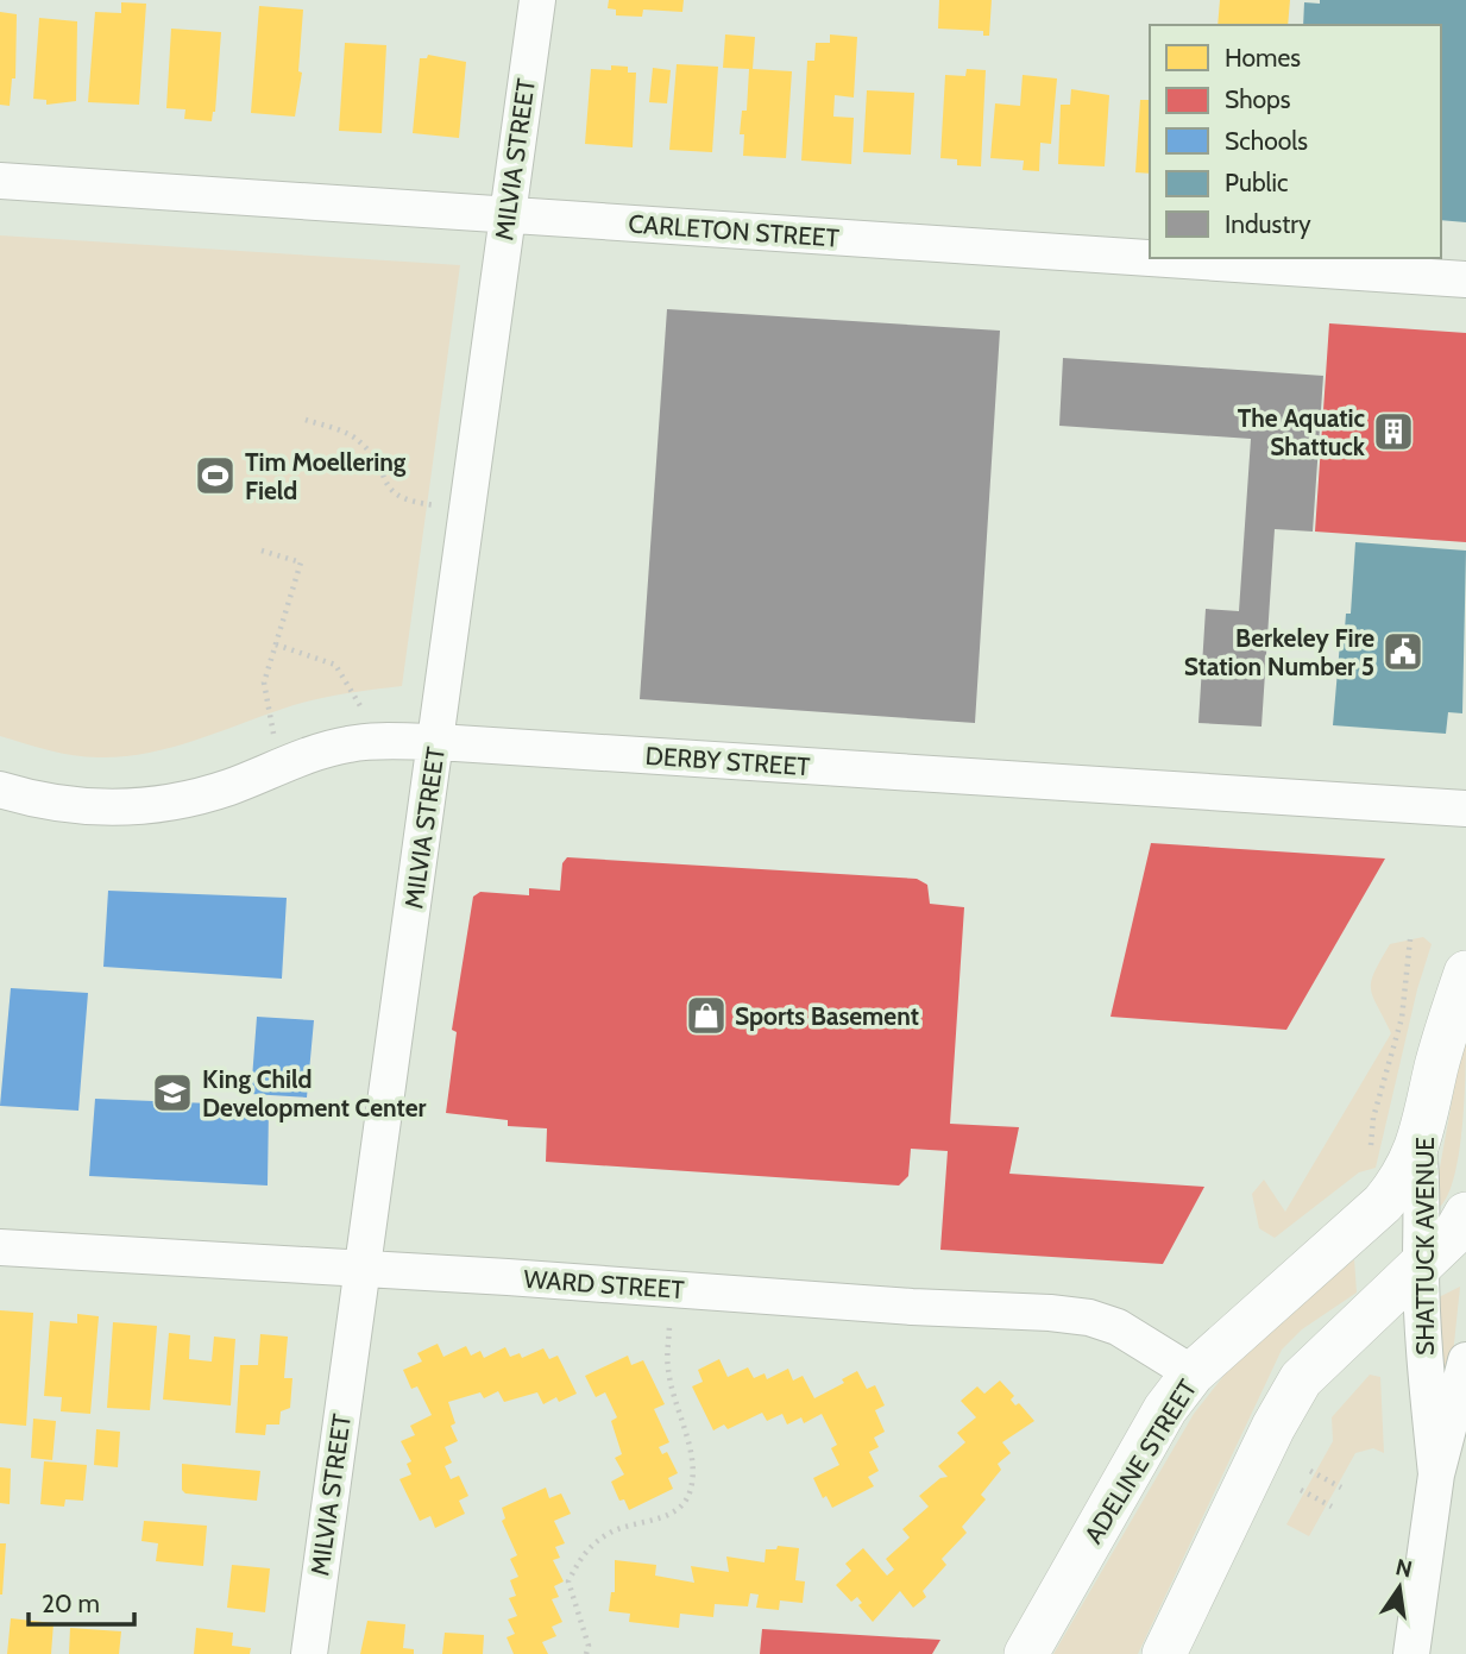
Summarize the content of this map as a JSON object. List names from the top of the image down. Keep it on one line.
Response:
{"streets":{"main road":["SHATTUCK AVENUE","ADELINE STREET"],"street":["MILVIA STREET","CARLETON STREET","DERBY STREET","WARD STREET"]},"crossings":[["MILVIA STREET","CARLETON STREET"],["MILVIA STREET","DERBY STREET"],["MILVIA STREET","WARD STREET"],["SHATTUCK AVENUE","ADELINE STREET"],["WARD STREET","ADELINE STREET"]],"places":{"building":["The Aquatic Shattuck"],"sports":["Tim Moellering Field"],"public building":["Berkeley Fire Station Number 5"],"shop":["Sports Basement"],"school or university":["King Child Development Center"]},"legend":["Homes","Shops","Schools","Public","Industry"],"scale_bar":"20 m","north":"top"}
